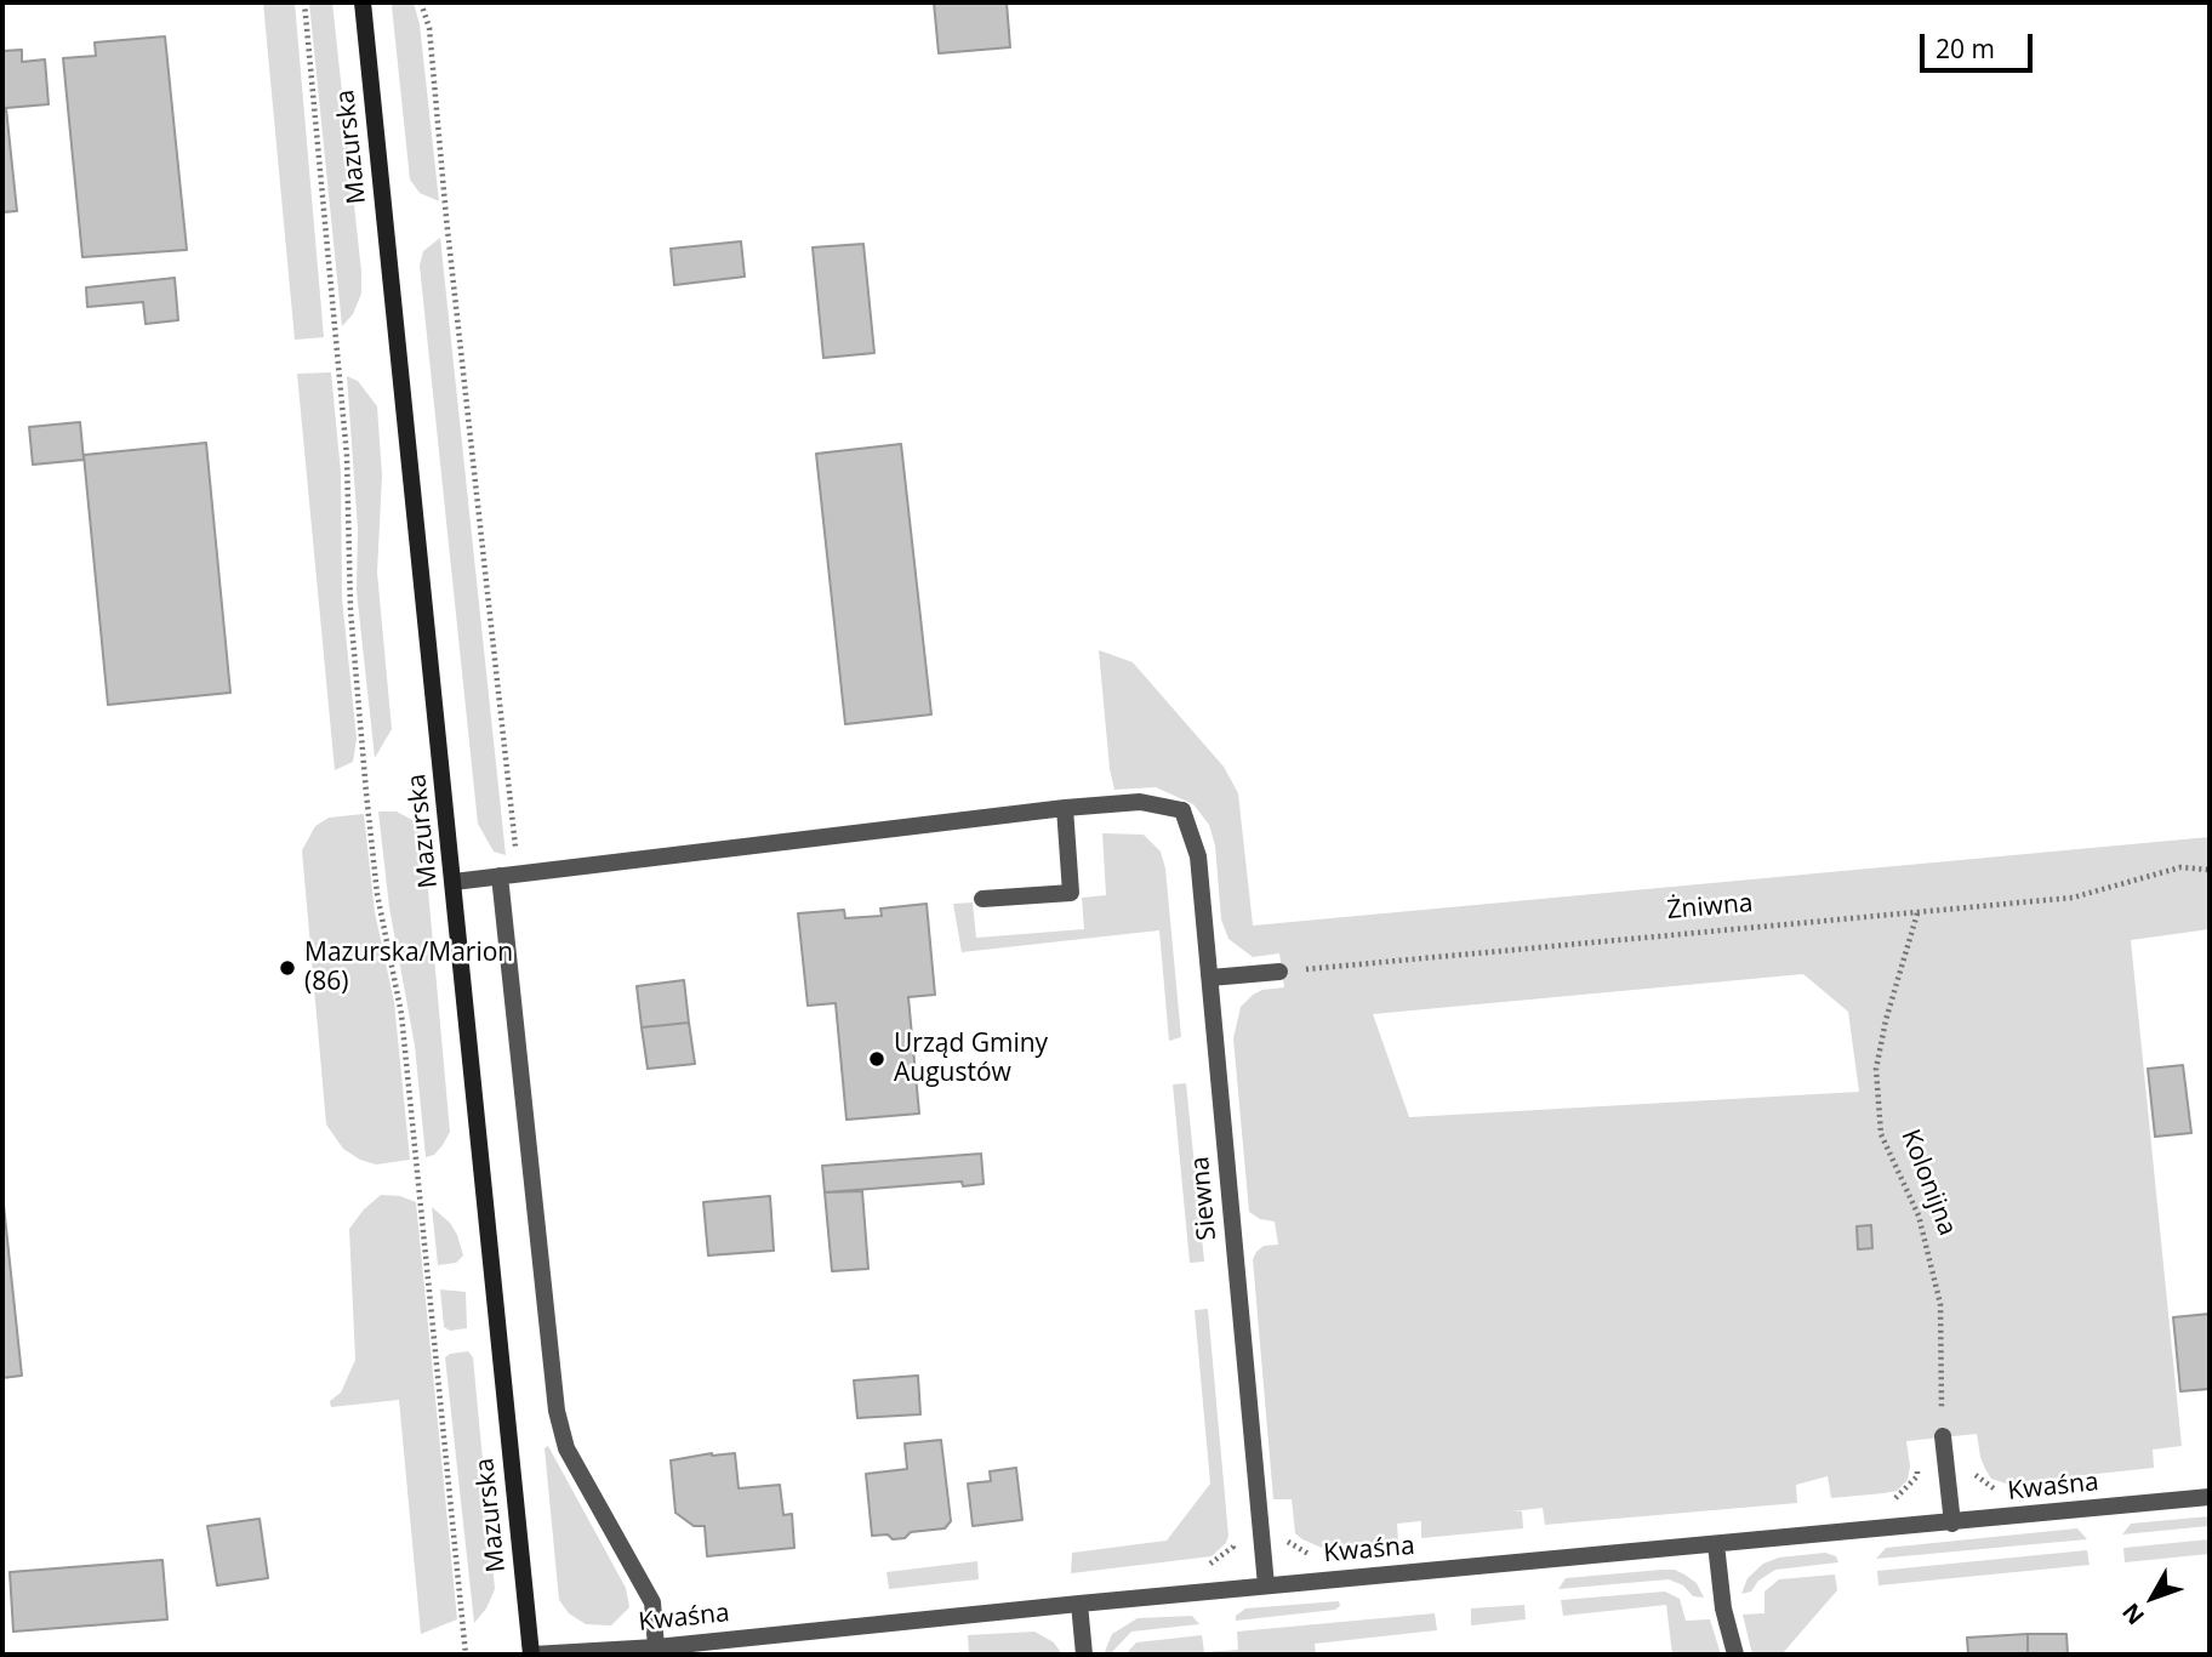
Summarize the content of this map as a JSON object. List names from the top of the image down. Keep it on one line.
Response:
{"streets":{"main road":["Mazurska"],"street":["Siewna","Kwaśna"],"path":["Żniwna","Kolonijna"]},"crossings":[["Mazurska","Kwaśna"],["Żniwna","Kolonijna"],["Siewna","Kwaśna"]],"places":["Mazurska/Marion (86)","Urząd Gminy Augustów"],"scale_bar":"20 m","north":"bottom left"}
